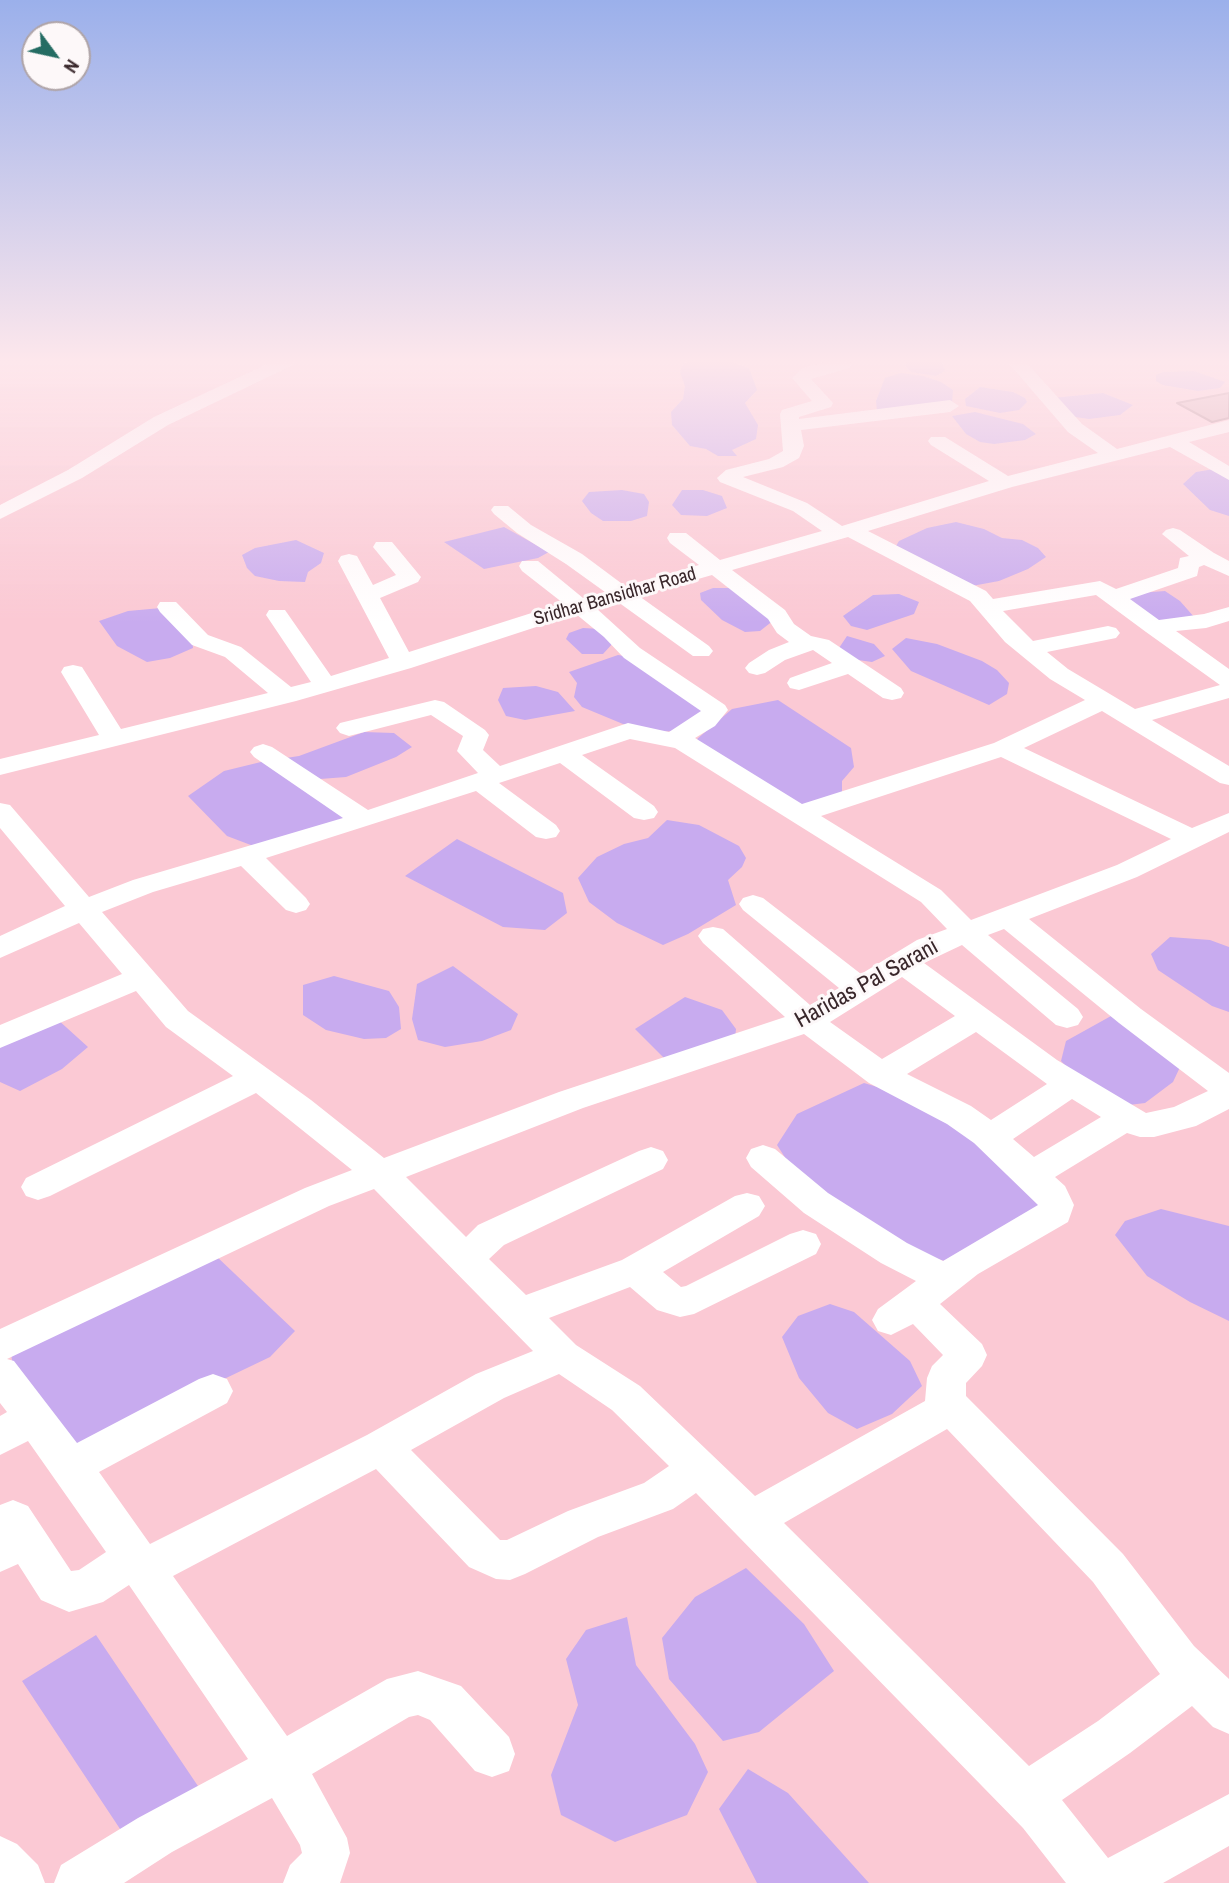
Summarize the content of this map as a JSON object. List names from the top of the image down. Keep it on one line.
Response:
{"streets":{"street":["Sridhar Bansidhar Road","Haridas Pal Sarani"]},"north":"bottom right"}
